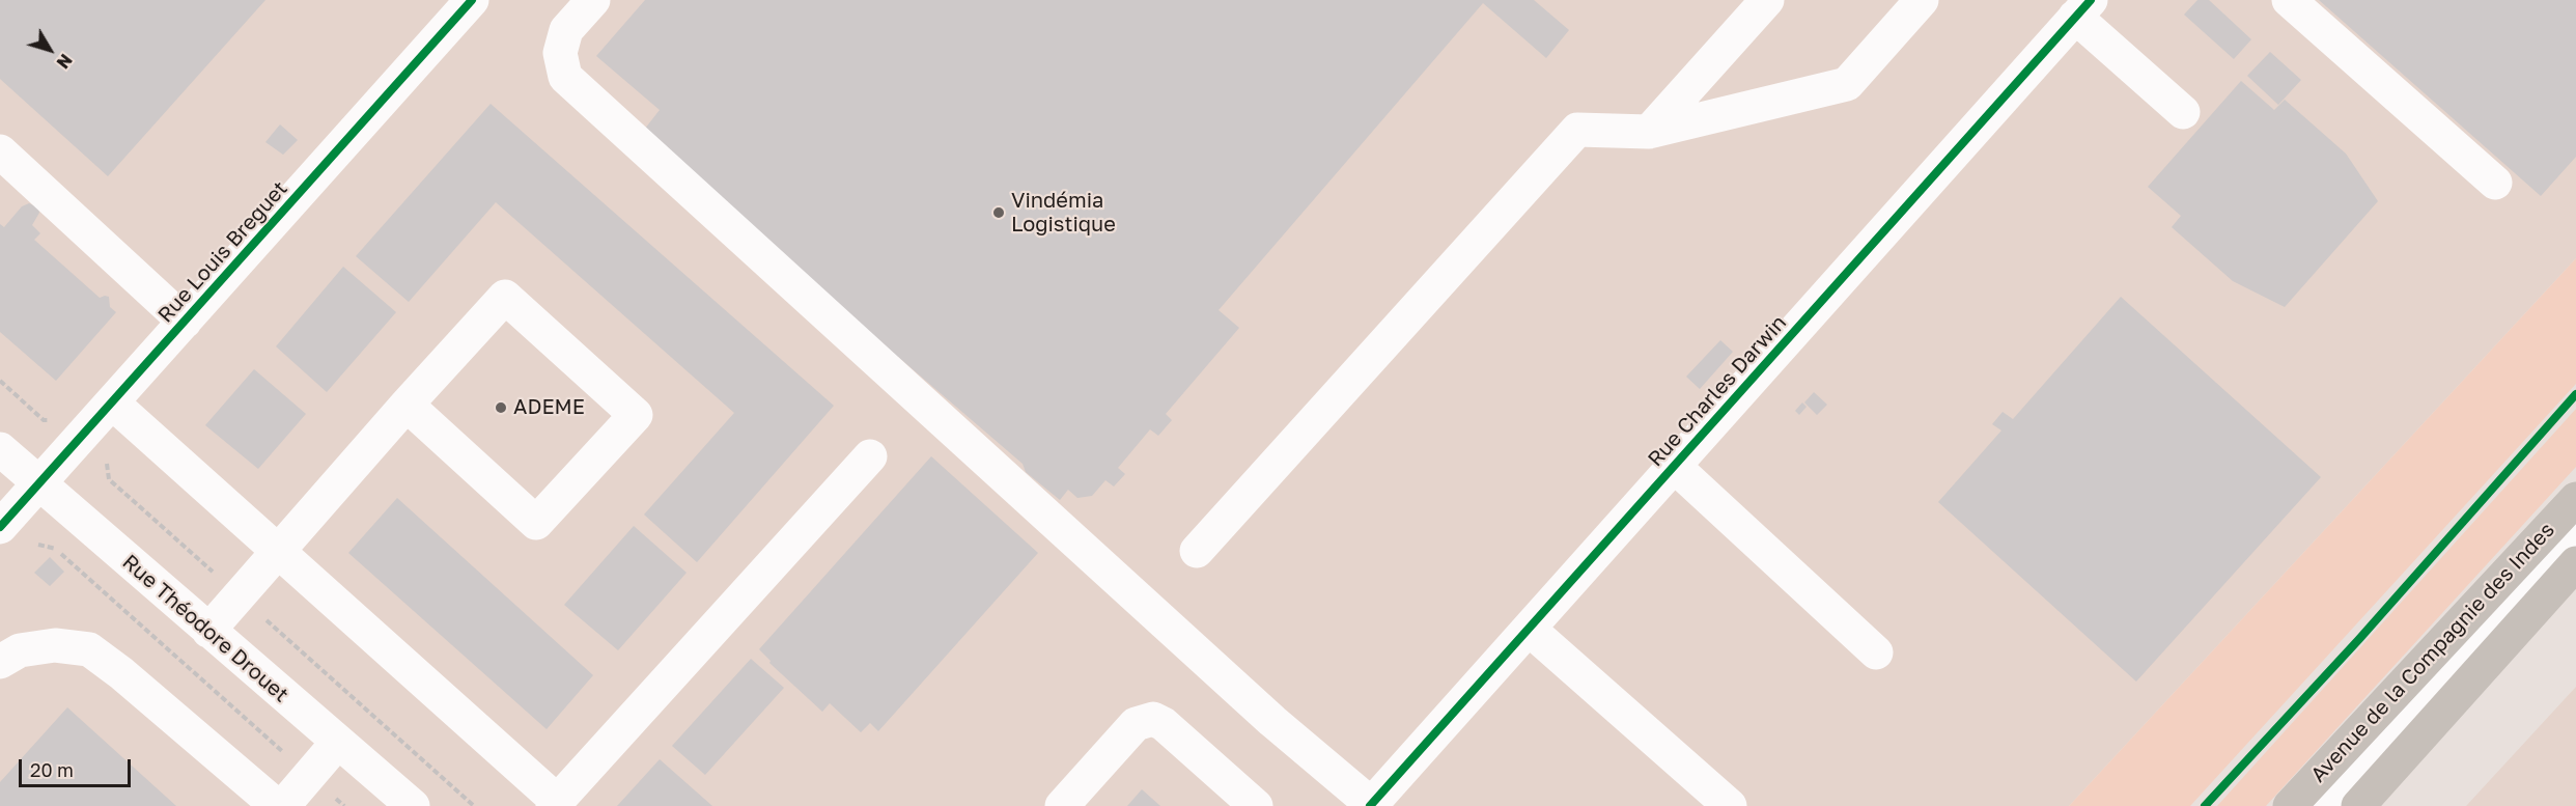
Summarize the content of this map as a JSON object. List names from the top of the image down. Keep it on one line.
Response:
{"streets":{"main road":["Avenue de la Compagnie des Indes"],"street":["Rue Louis Breguet","Rue Charles Darwin","Rue Théodore Drouet"]},"crossings":[["Rue Louis Breguet","Rue Théodore Drouet"]],"places":["Vindémia Logistique","ADEME"],"scale_bar":"20 m","north":"bottom right"}
